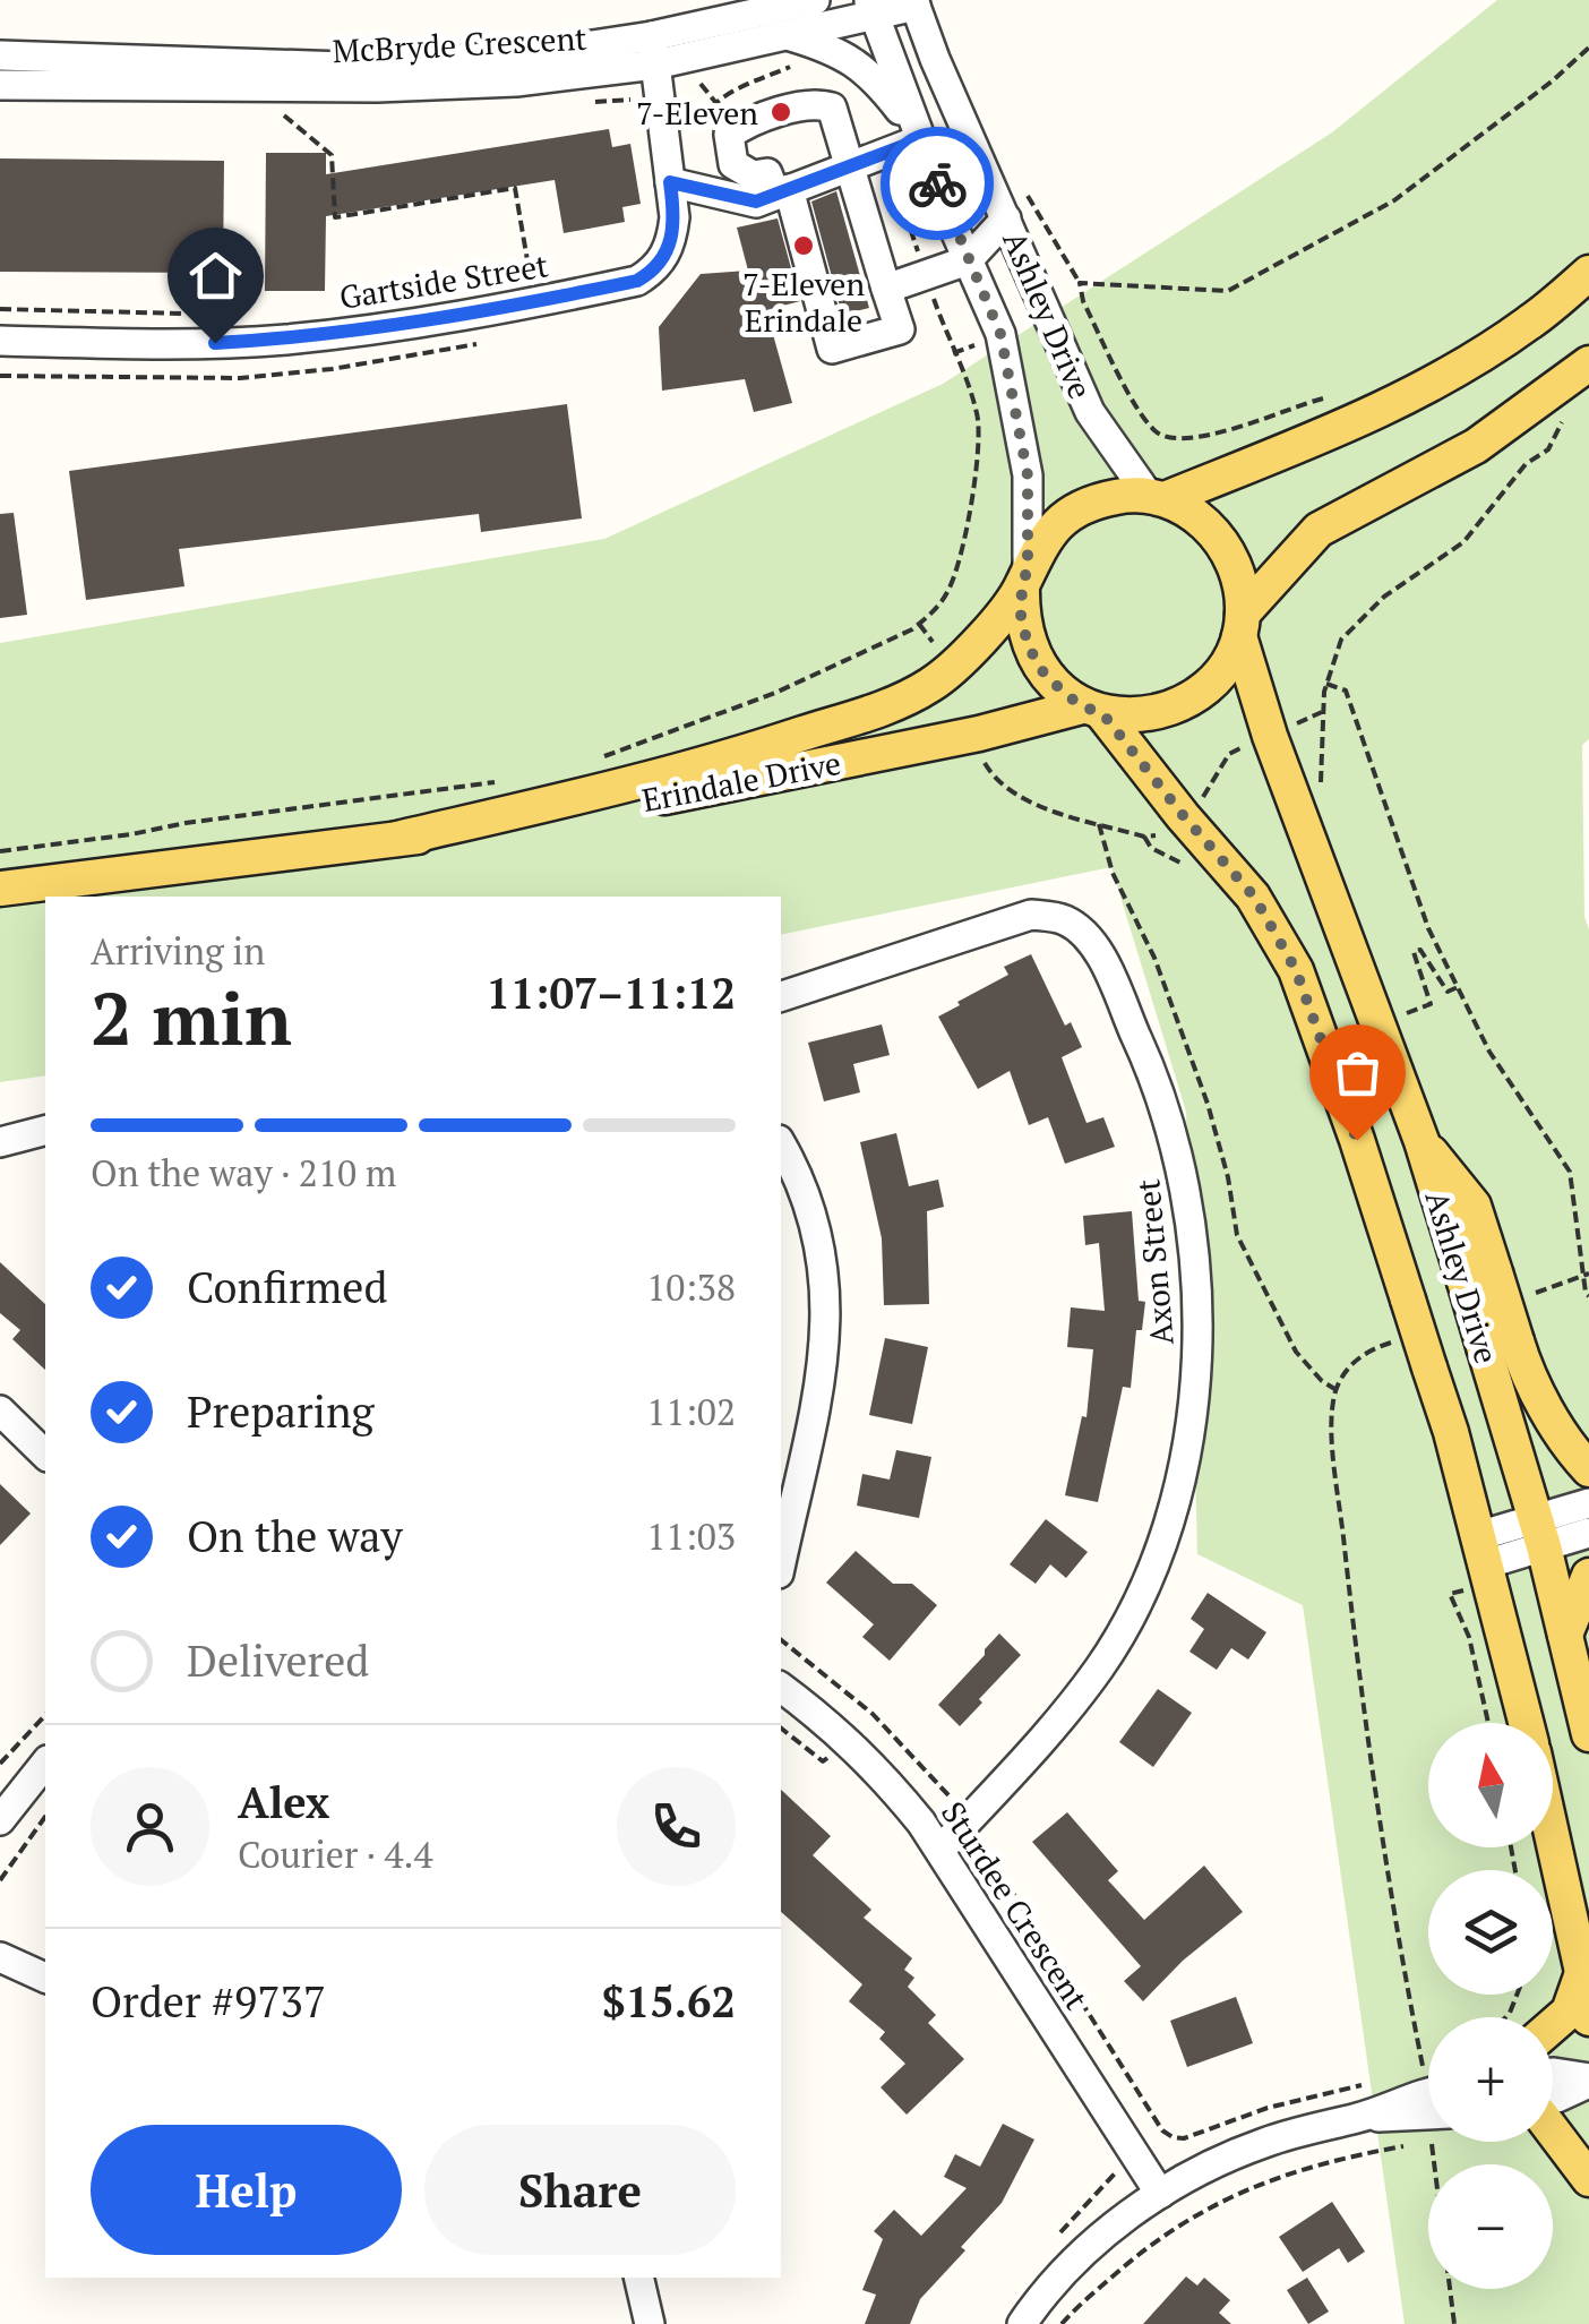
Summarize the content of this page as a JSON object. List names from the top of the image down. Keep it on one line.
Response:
{"streets":{"main road":["Ashley Drive","Erindale Drive"],"street":["McBryde Crescent","Gartside Street","Axon Street","Sturdee Crescent"]},"crossings":[["McBryde Crescent","Gartside Street"],["McBryde Crescent","Ashley Drive"],["Ashley Drive","Erindale Drive"],["Axon Street","Sturdee Crescent"]],"places":["7-Eleven","7-Eleven Erindale"],"north":"top","page":{"heading":["2 min","Arriving in","11:07–11:12"],"panel":["Alex","Courier · 4.4","Order #9737","$15.62"],"bar":"On the way · 210 m","list":[["Confirmed","10:38"],["Preparing","11:02"],["On the way","11:03"],"Delivered"],"map_buttons":["+","−"],"buttons":["Help","Share"]}}
